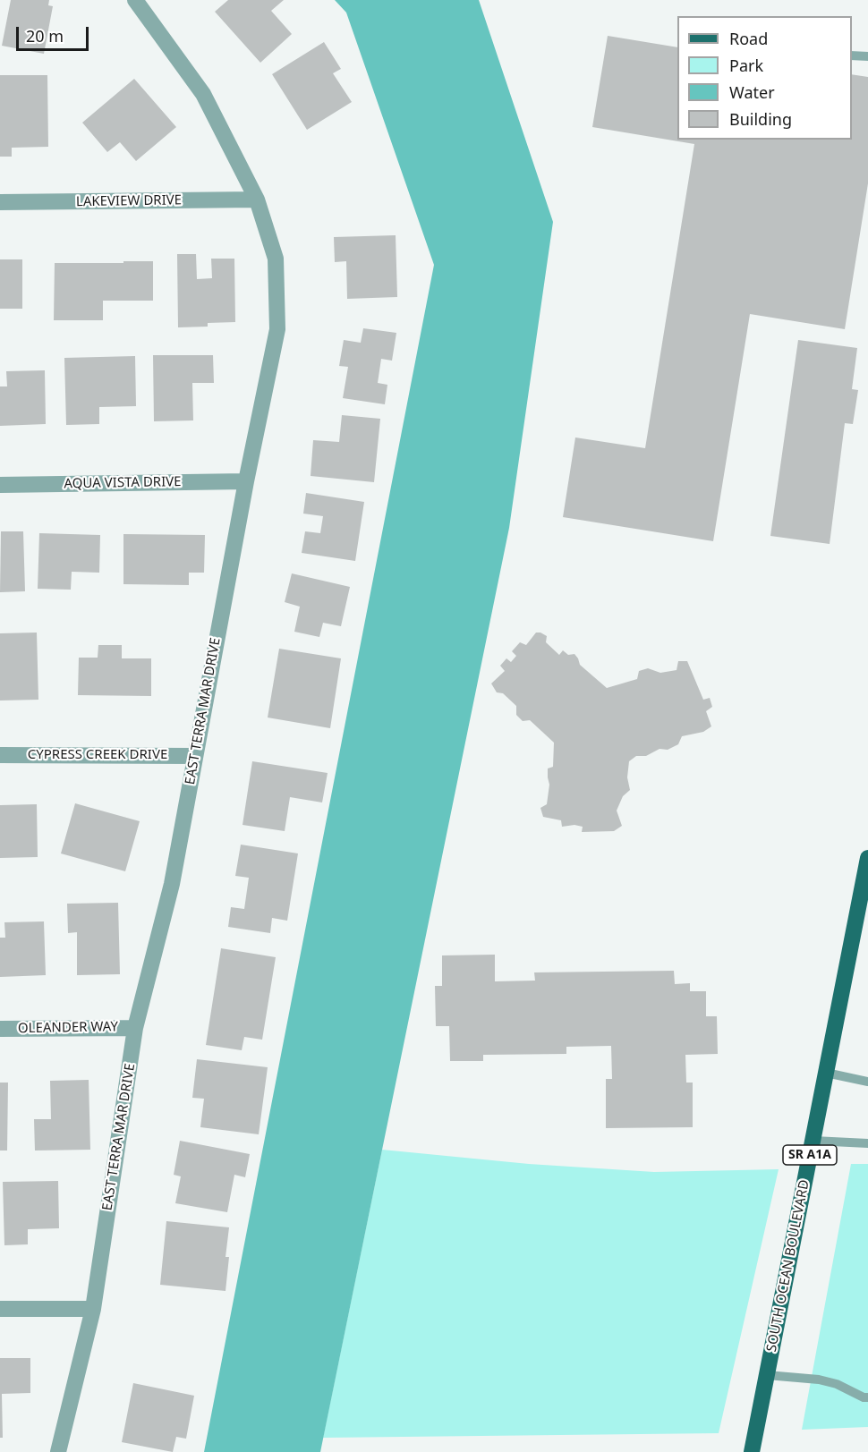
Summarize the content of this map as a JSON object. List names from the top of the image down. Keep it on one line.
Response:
{"streets":{"main road":["SR A1A","SOUTH OCEAN BOULEVARD"],"street":["LAKEVIEW DRIVE","AQUA VISTA DRIVE","EAST TERRA MAR DRIVE","CYPRESS CREEK DRIVE","OLEANDER WAY"]},"crossings":[["LAKEVIEW DRIVE","EAST TERRA MAR DRIVE"],["AQUA VISTA DRIVE","EAST TERRA MAR DRIVE"],["EAST TERRA MAR DRIVE","CYPRESS CREEK DRIVE"],["EAST TERRA MAR DRIVE","OLEANDER WAY"]],"legend":["Road","Park","Water","Building"],"scale_bar":"20 m"}
